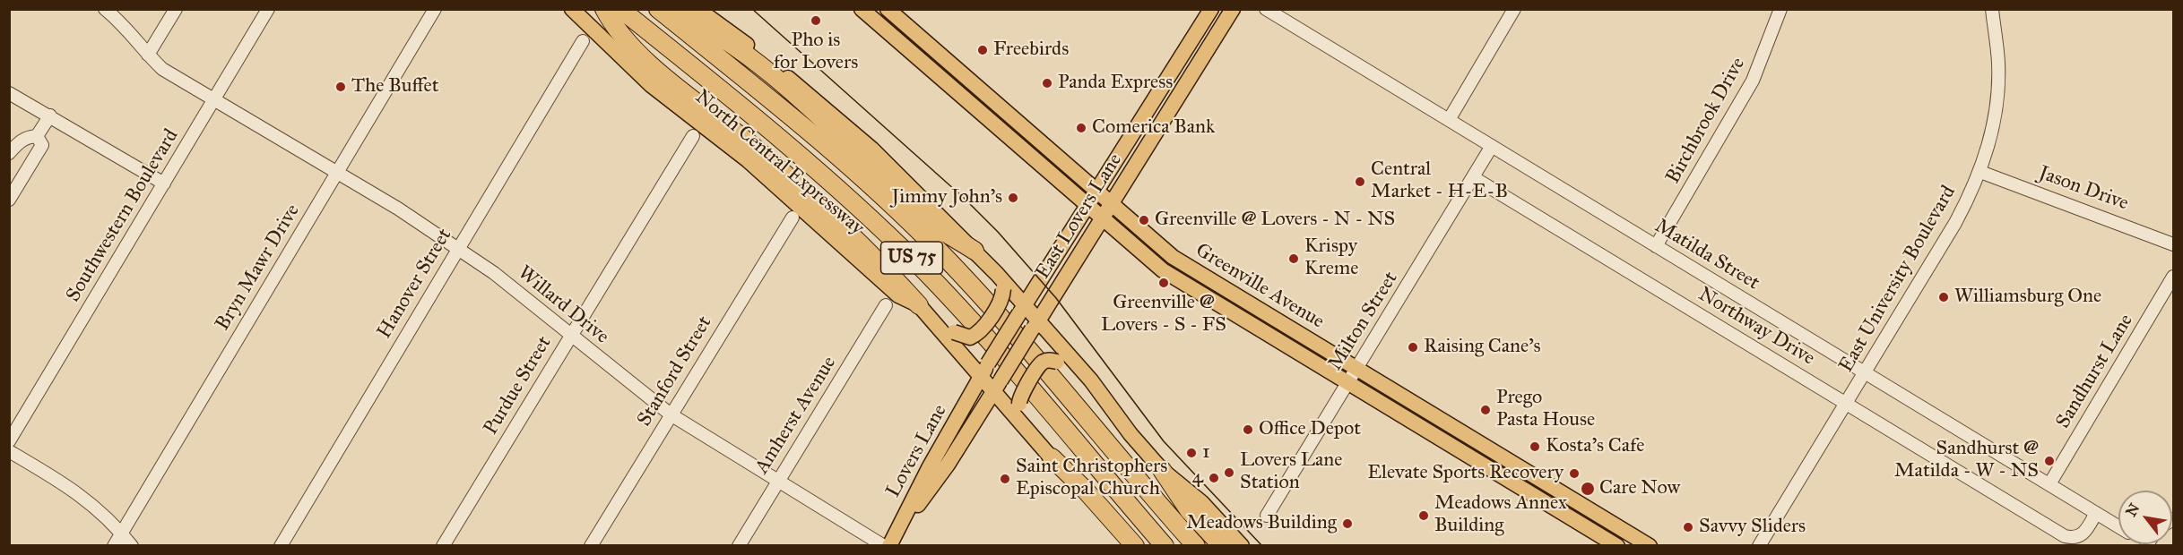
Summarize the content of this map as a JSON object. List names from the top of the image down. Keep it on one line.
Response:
{"streets":{"highway":["North Central Expressway","US 75"],"main road":["East Lovers Lane","Greenville Avenue","Lovers Lane"],"street":["Birchbrook Drive","Jason Drive","Southwestern Boulevard","Matilda Street","Bryn Mawr Drive","East University Boulevard","Hanover Street","Willard Drive","Milton Street","Northway Drive","Stanford Street","Sandhurst Lane","Purdue Street","Amherst Avenue"]},"crossings":[["Birchbrook Drive","Matilda Street"],["North Central Expressway","East Lovers Lane"],["North Central Expressway","Lovers Lane"],["Jason Drive","East University Boulevard"],["Southwestern Boulevard","Willard Drive"],["East Lovers Lane","Greenville Avenue"],["East Lovers Lane","Lovers Lane"],["Matilda Street","East University Boulevard"],["Matilda Street","Milton Street"],["Matilda Street","Northway Drive"],["Matilda Street","Sandhurst Lane"],["Bryn Mawr Drive","Willard Drive"],["East University Boulevard","Northway Drive"],["Hanover Street","Willard Drive"],["Greenville Avenue","Milton Street"],["Willard Drive","Stanford Street"],["Willard Drive","Purdue Street"],["Willard Drive","Amherst Avenue"],["Milton Street","Northway Drive"]],"places":["Pho is for Lovers","Freebirds","Panda Express","The Buffet","Comerica Bank","Central Market - H-E-B","Jimmy John's","Greenville @ Lovers - N - NS","Krispy Kreme","Greenville @ Lovers - S - FS","Williamsburg One","Raising Cane's","Prego Pasta House","Office Depot","Kosta's Cafe","1","Sandhurst @ Matilda - W - NS","Lovers Lane Station","Elevate Sports Recovery","4","Saint Christophers Episcopal Church","Care Now","Meadows Annex Building","Meadows Building","Savvy Sliders"],"north":"top left"}
